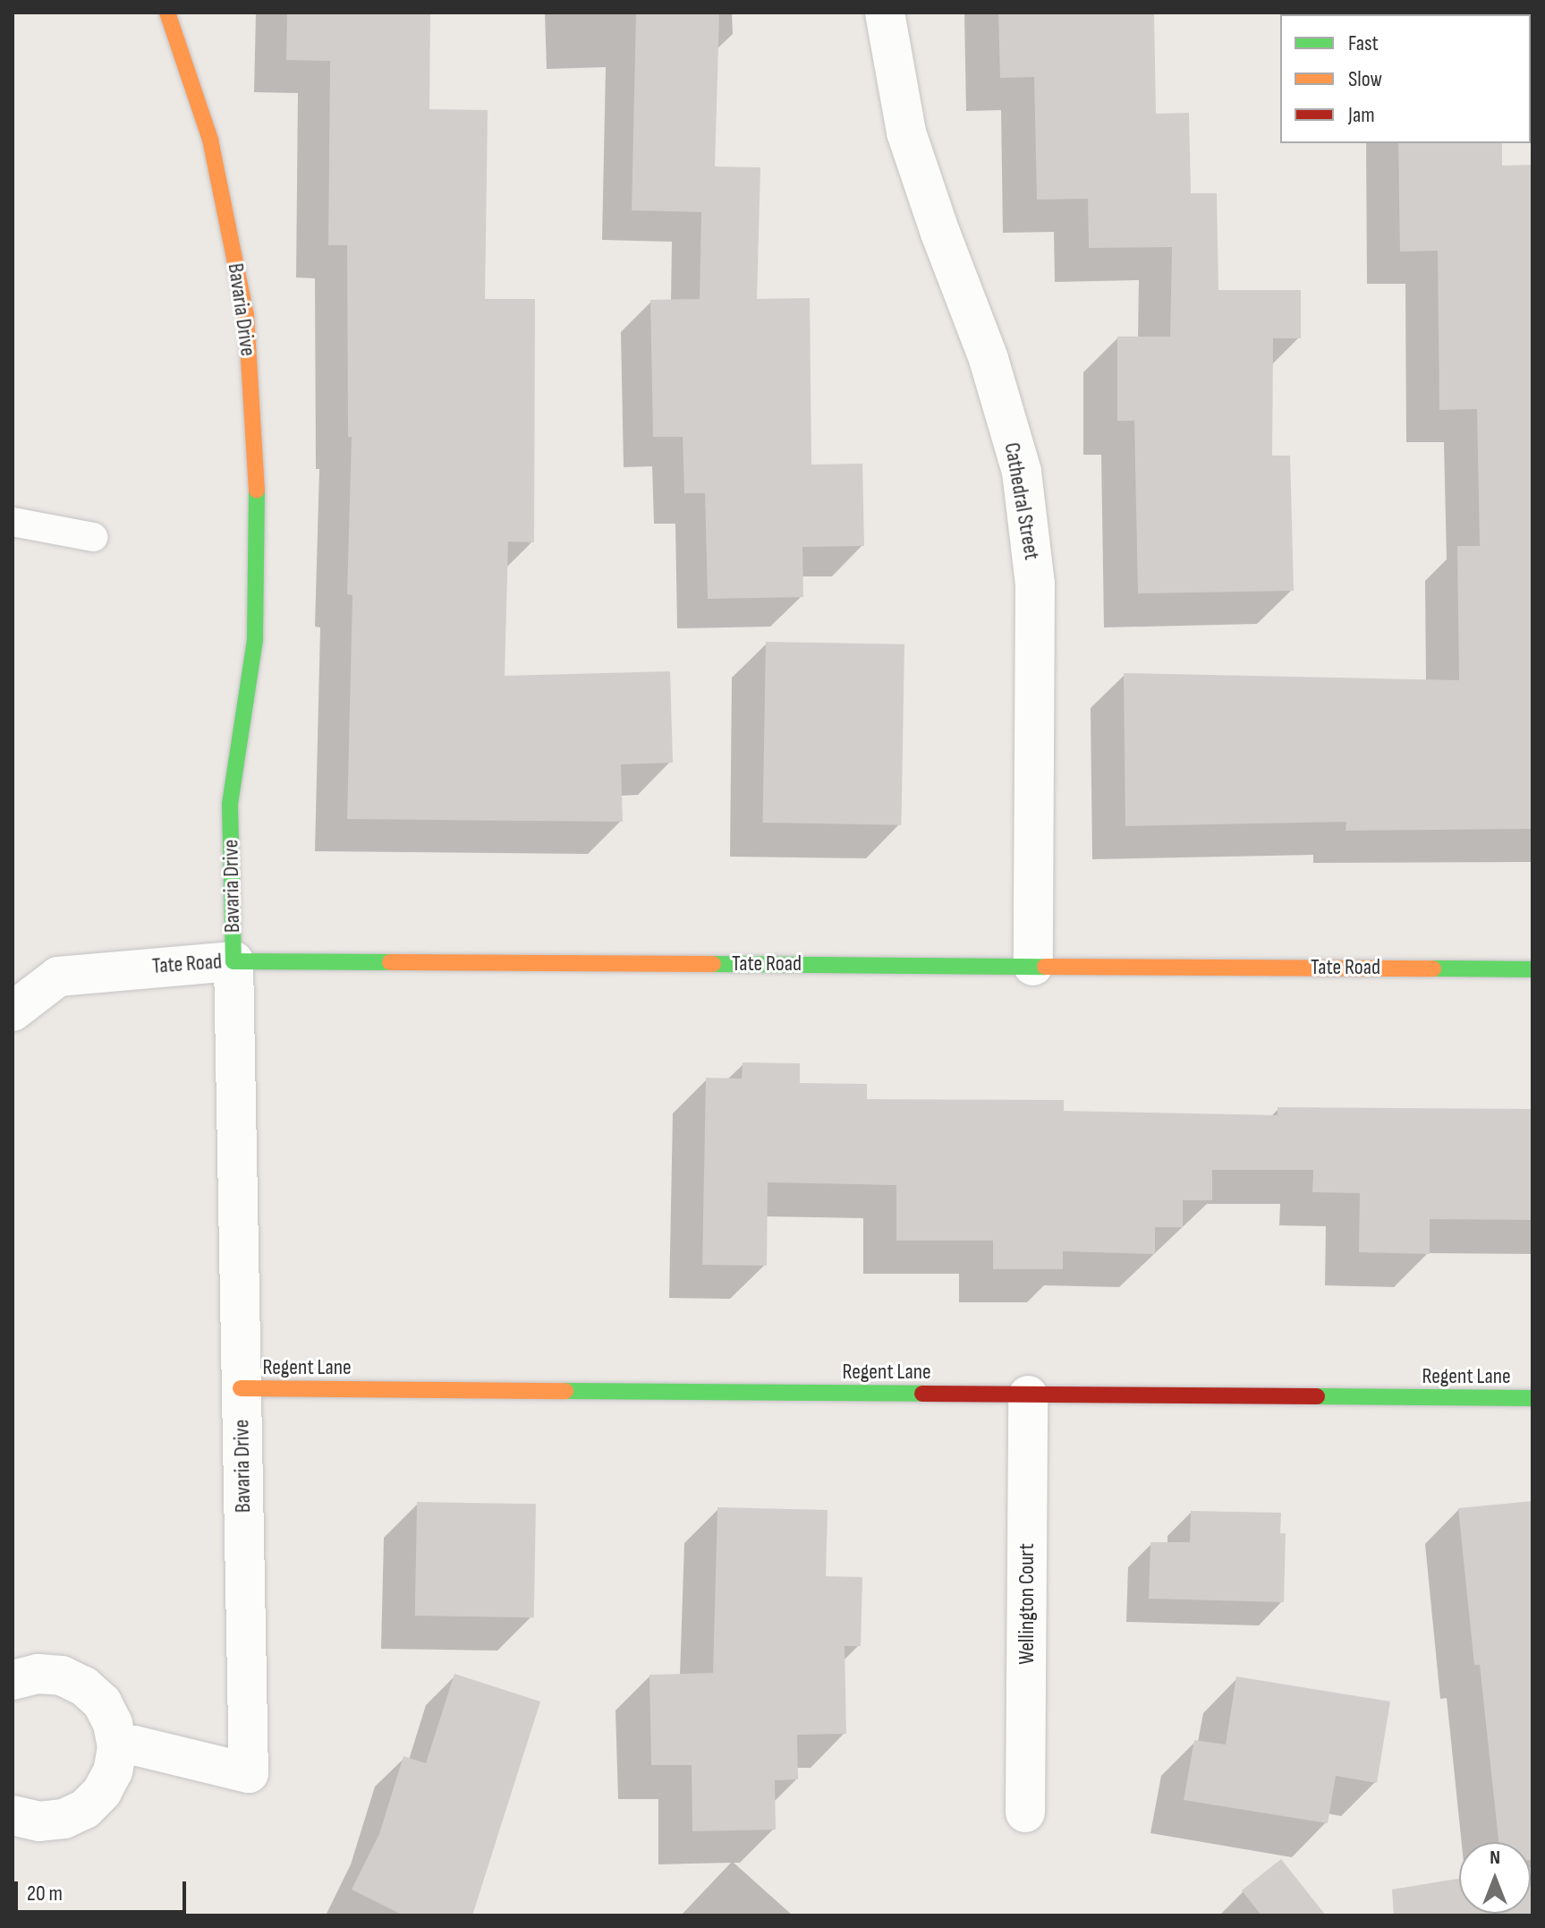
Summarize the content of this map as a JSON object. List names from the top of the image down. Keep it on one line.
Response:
{"streets":{"street":["Bavaria Drive","Cathedral Street","Tate Road","Regent Lane","Wellington Court"]},"crossings":[["Bavaria Drive","Tate Road"],["Bavaria Drive","Regent Lane"],["Cathedral Street","Tate Road"],["Regent Lane","Wellington Court"]],"legend":["Fast","Slow","Jam"],"scale_bar":"20 m","north":"top"}
